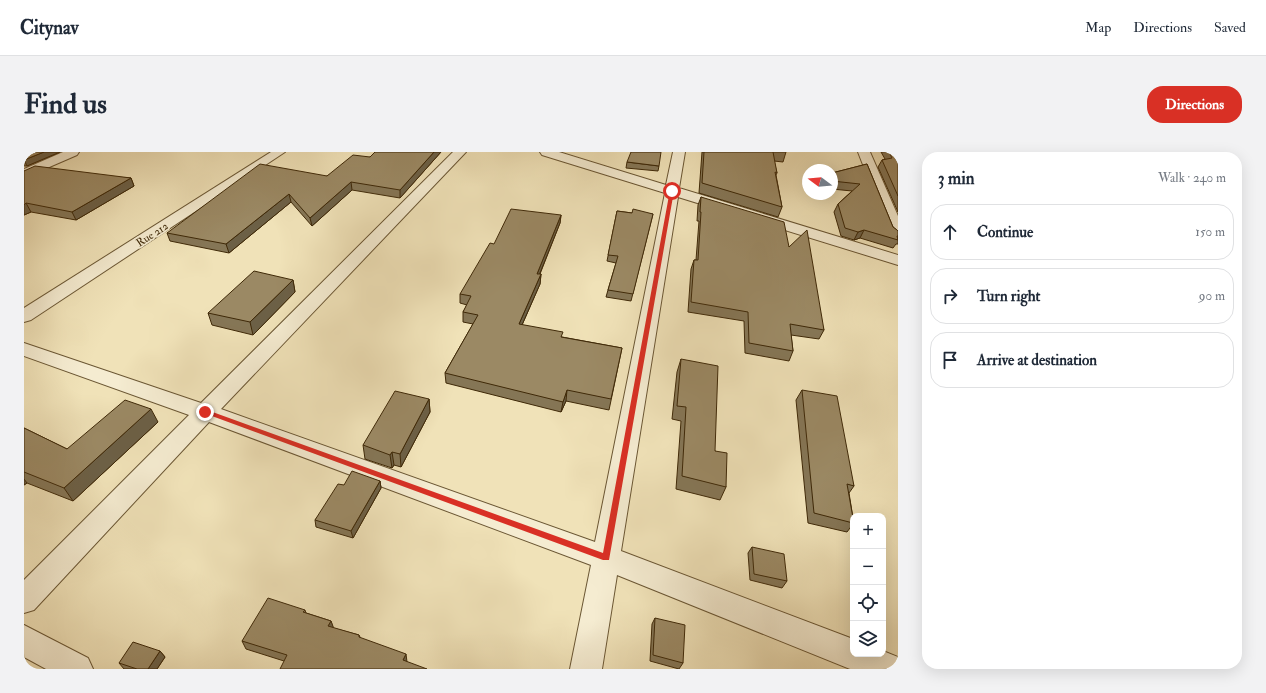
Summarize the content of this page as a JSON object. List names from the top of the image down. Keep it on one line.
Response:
{"streets":{"street":["Rue 212"]},"north":"left","page":{"header":"Citynav","nav":["Map","Directions","Saved"],"buttons":"Directions","title":"Find us","heading":["3 min","Walk · 240 m"],"list":[["Continue","150 m"],["Turn right","90 m"],"Arrive at destination"],"map_buttons":["+","−"]}}
